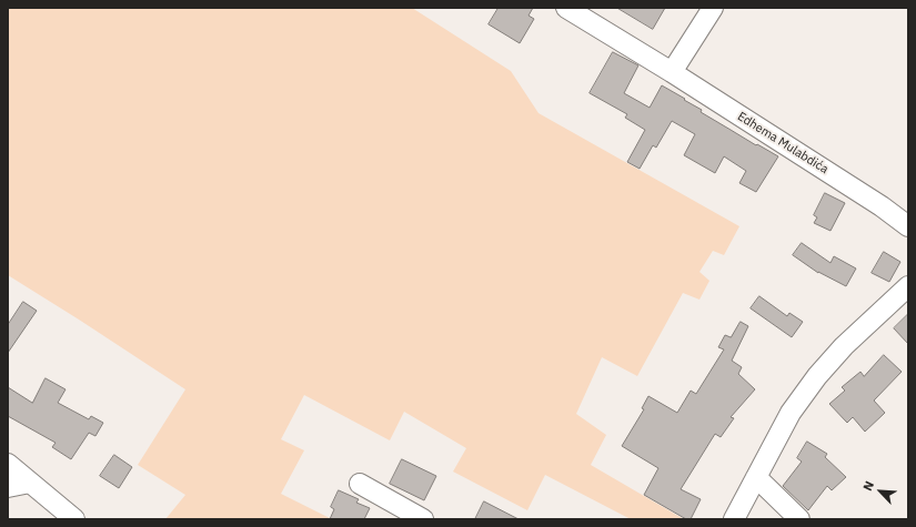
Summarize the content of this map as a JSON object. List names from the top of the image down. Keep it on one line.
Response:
{"streets":{"street":["Edhema Mulabdića"]},"north":"top left"}
